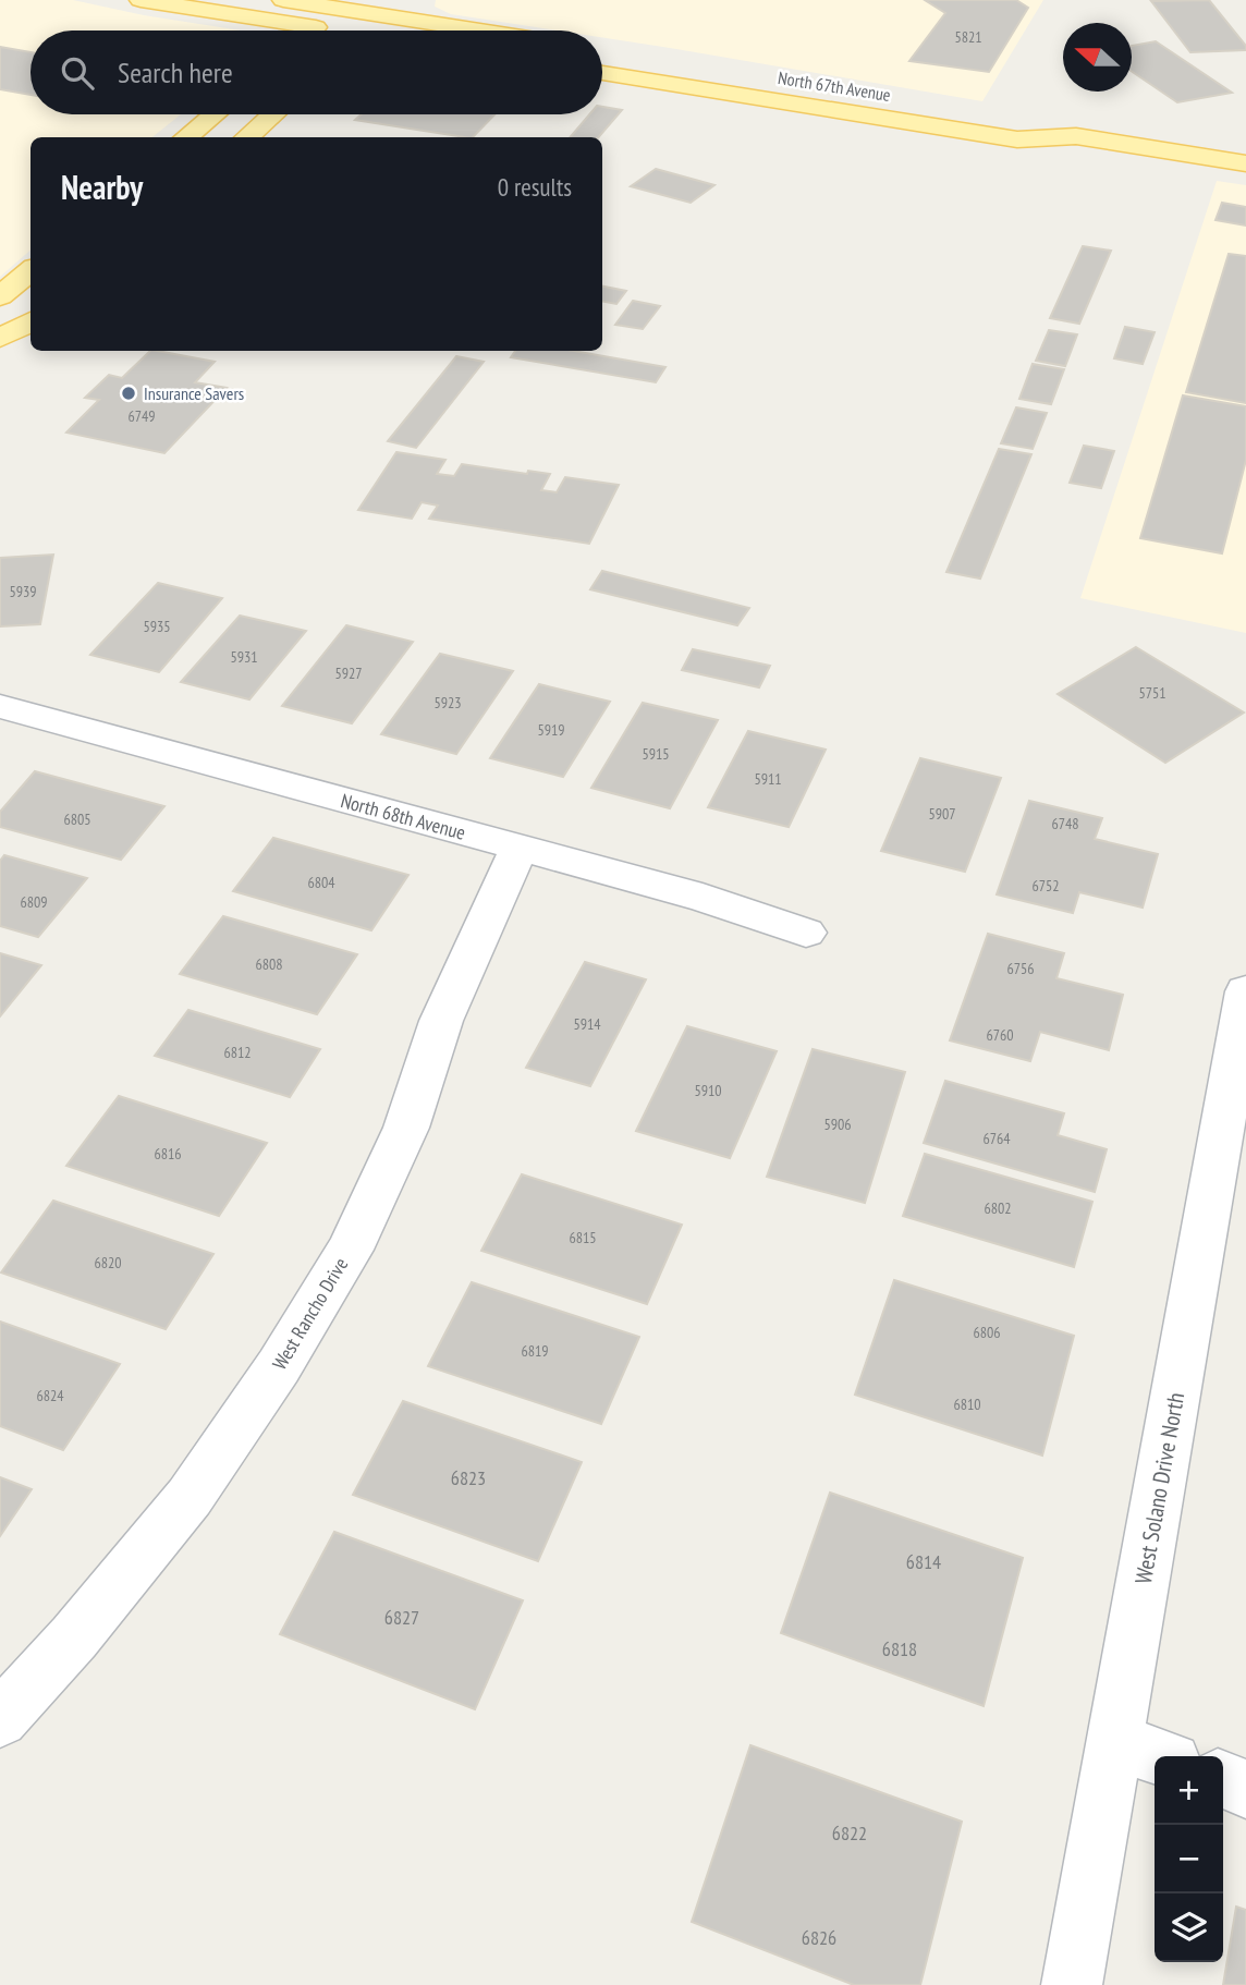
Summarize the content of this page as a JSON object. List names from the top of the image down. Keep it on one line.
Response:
{"streets":{"main road":["North 67th Avenue"],"street":["North 68th Avenue","West Rancho Drive","West Solano Drive North"]},"crossings":[["North 68th Avenue","West Rancho Drive"]],"places":["Insurance Savers"],"house_numbers":["5821","6749","5939","5935","5931","5927","5751","5923","5919","5915","5911","5907","6805","6748","6804","6752","6809","6808","6756","5914","6760","6812","5910","5906","6764","6816","6802","6815","6820","6806","6819","6824","6810","6823","6814","6827","6818","6822","6826"],"north":"left","page":{"search":"Search here","heading":["Nearby","0 results"],"map_buttons":["+","−"]}}
